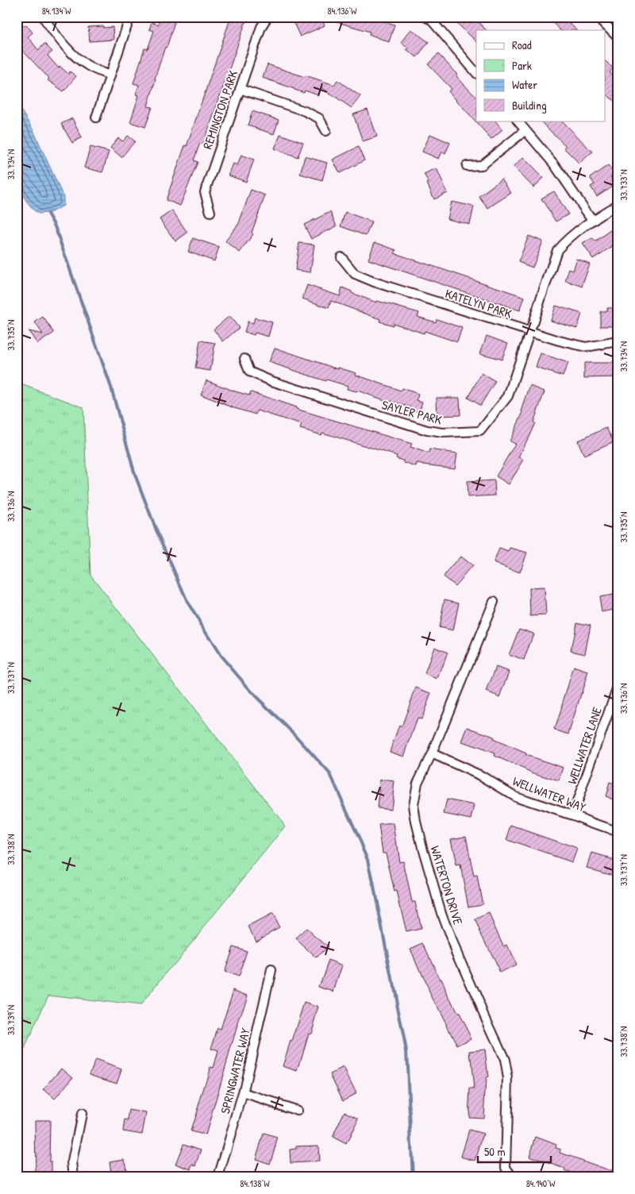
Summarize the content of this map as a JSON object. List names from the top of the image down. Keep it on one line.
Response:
{"streets":{"street":["REMINGTON PARK","KATELYN PARK","SAYLER PARK","WELLWATER LANE","WELLWATER WAY","WATERTON DRIVE","SPRINGWATER WAY"]},"crossings":[["KATELYN PARK","SAYLER PARK"],["WELLWATER LANE","WELLWATER WAY"],["WELLWATER WAY","WATERTON DRIVE"]],"legend":["Road","Park","Water","Building"],"scale_bar":"50 m","coordinates":["84.134°W","84.136°W","33.734°N","33.733°N","33.735°N","33.736°N","33.737°N","33.738°N","33.739°N","84.138°W","84.140°W"]}
